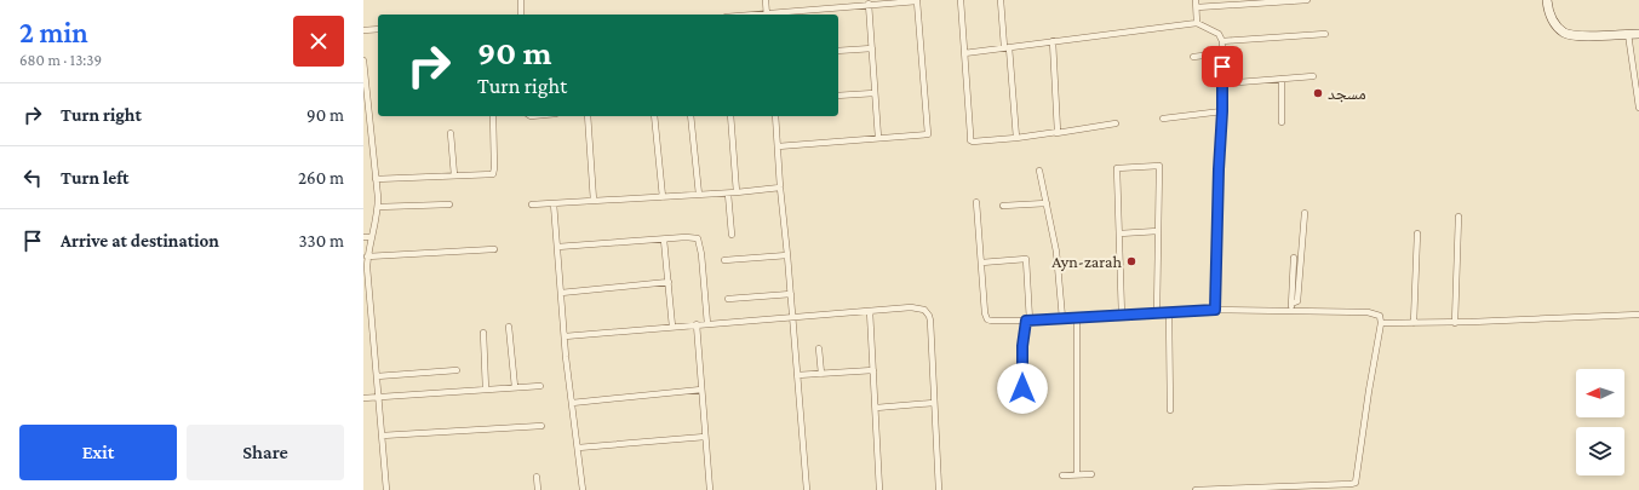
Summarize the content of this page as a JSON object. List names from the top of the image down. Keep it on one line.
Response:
{"places":["مسجد","Ayn-zarah"],"north":"left","page":{"heading":["2 min","680 m · 13:39"],"turn":["90 m","Turn right"],"list":[{"name":"Turn right","value":"90 m"},{"name":"Turn left","value":"260 m"},{"name":"Arrive at destination","value":"330 m"}],"buttons":["Exit","Share"]}}
